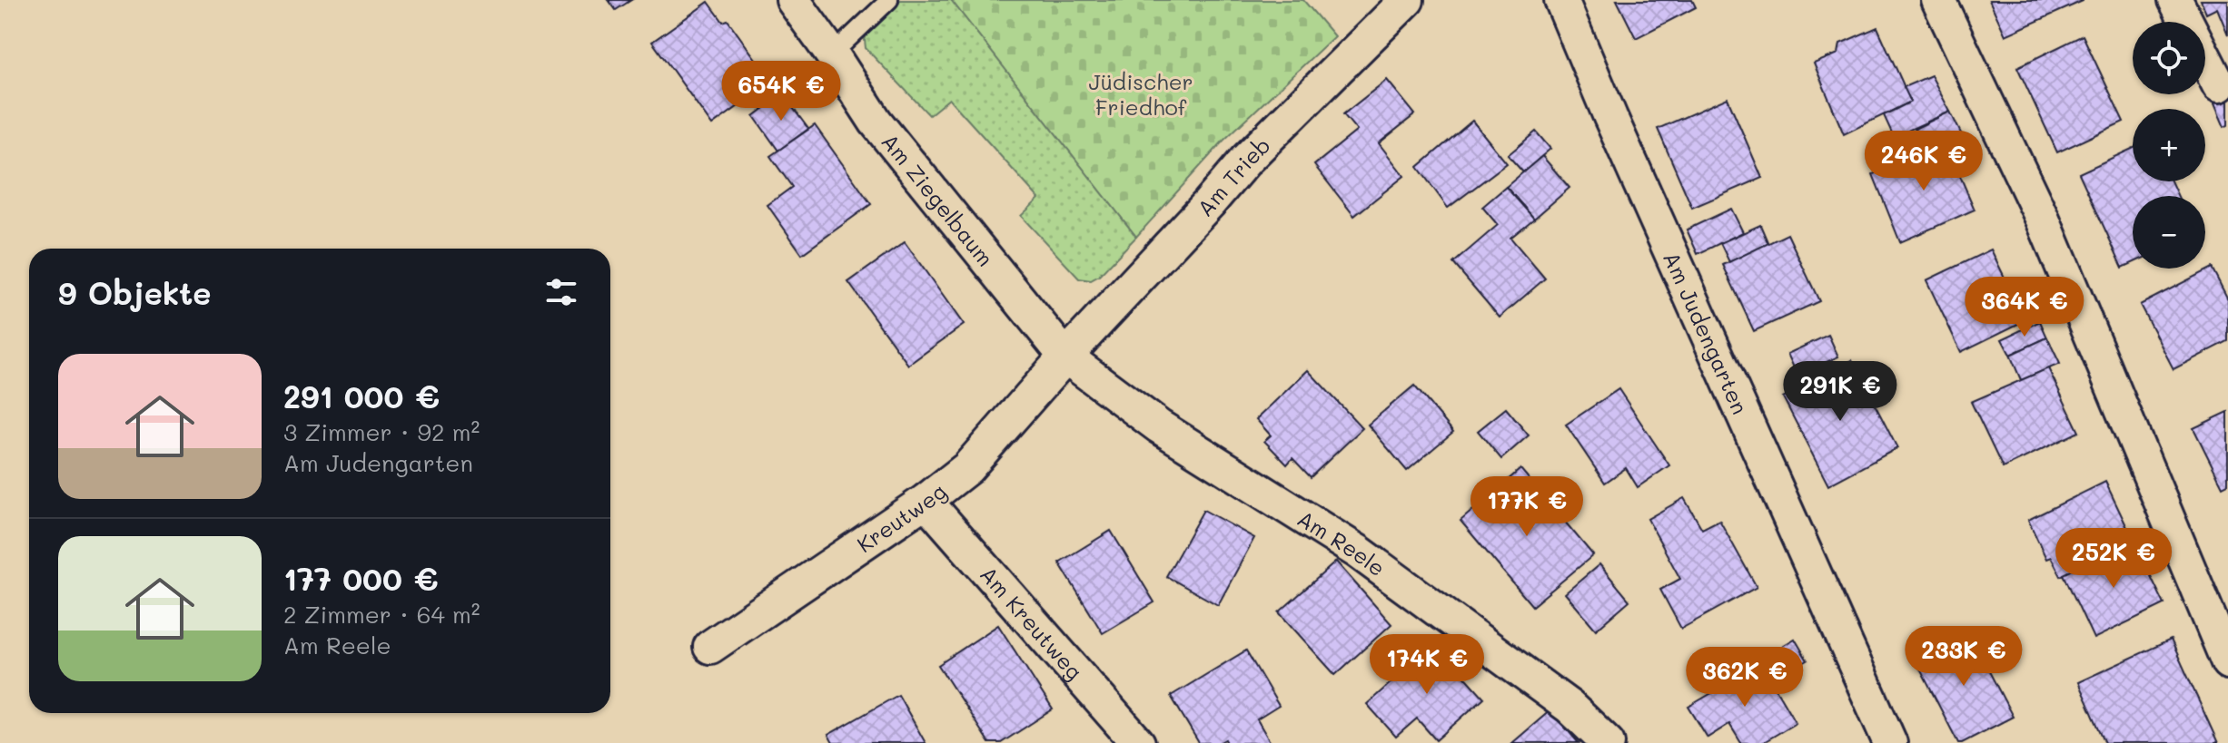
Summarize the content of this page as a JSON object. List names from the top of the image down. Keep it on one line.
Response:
{"streets":{"street":["Am Trieb","Am Ziegelbaum","Am Judengarten","Kreutweg","Am Reele","Am Kreutweg"]},"crossings":[["Am Trieb","Am Ziegelbaum"],["Am Trieb","Kreutweg"],["Am Trieb","Am Reele"],["Am Ziegelbaum","Kreutweg"],["Am Ziegelbaum","Am Reele"],["Kreutweg","Am Reele"],["Kreutweg","Am Kreutweg"]],"parks":["Jüdischer Friedhof"],"page":{"map_buttons":["+","−"],"price":["654K €","246K €","364K €","291K €","177K €","252K €","233K €","174K €","362K €"],"heading":"9 Objekte","list":[{"name":"291 000 €","note":"3 Zimmer · 92 m² · Am Judengarten"},{"name":"177 000 €","note":"2 Zimmer · 64 m² · Am Reele"}]}}
